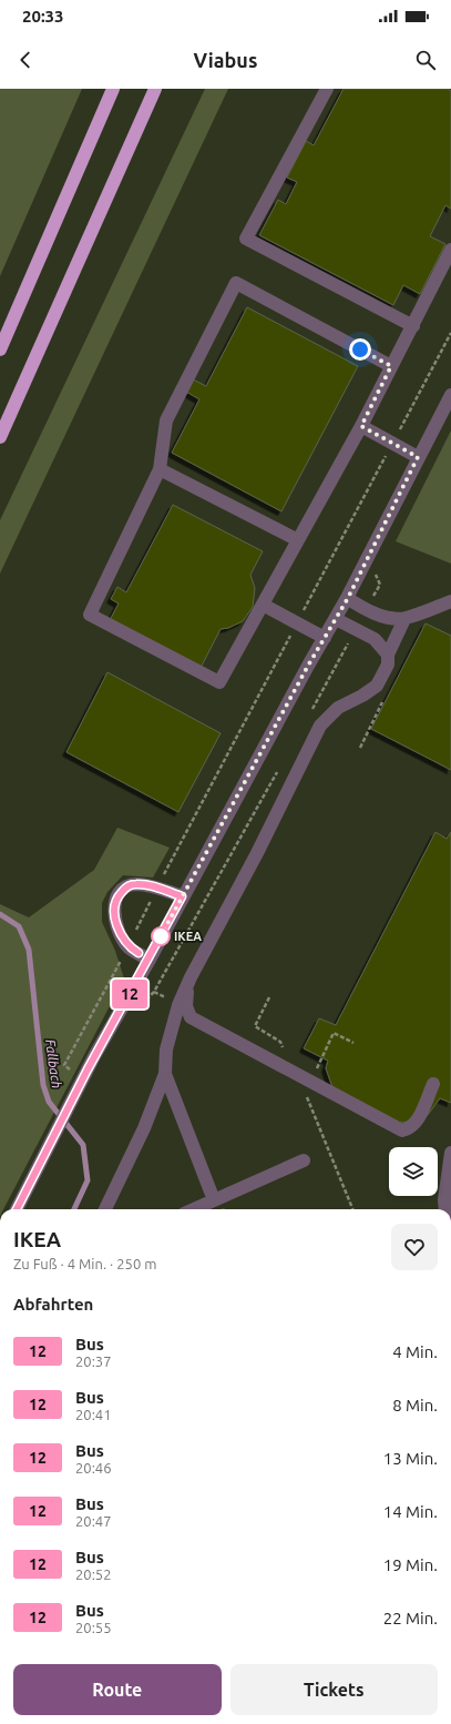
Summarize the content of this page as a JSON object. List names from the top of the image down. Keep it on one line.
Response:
{"water":["Fallbach"],"places":["IKEA"],"lines":["bus line 12"],"page":{"status":"20:33","header":"Viabus","on_map":"12","heading":[["IKEA","Zu Fuß · 4 Min. · 250 m"],"Abfahrten"],"list":[{"mark":"12","name":"Bus","note":"20:37","value":"4 Min."},{"mark":"12","name":"Bus","note":"20:41","value":"8 Min."},{"mark":"12","name":"Bus","note":"20:46","value":"13 Min."},{"mark":"12","name":"Bus","note":"20:47","value":"14 Min."},{"mark":"12","name":"Bus","note":"20:52","value":"19 Min."},{"mark":"12","name":"Bus","note":"20:55","value":"22 Min."}],"buttons":["Route","Tickets"]}}
